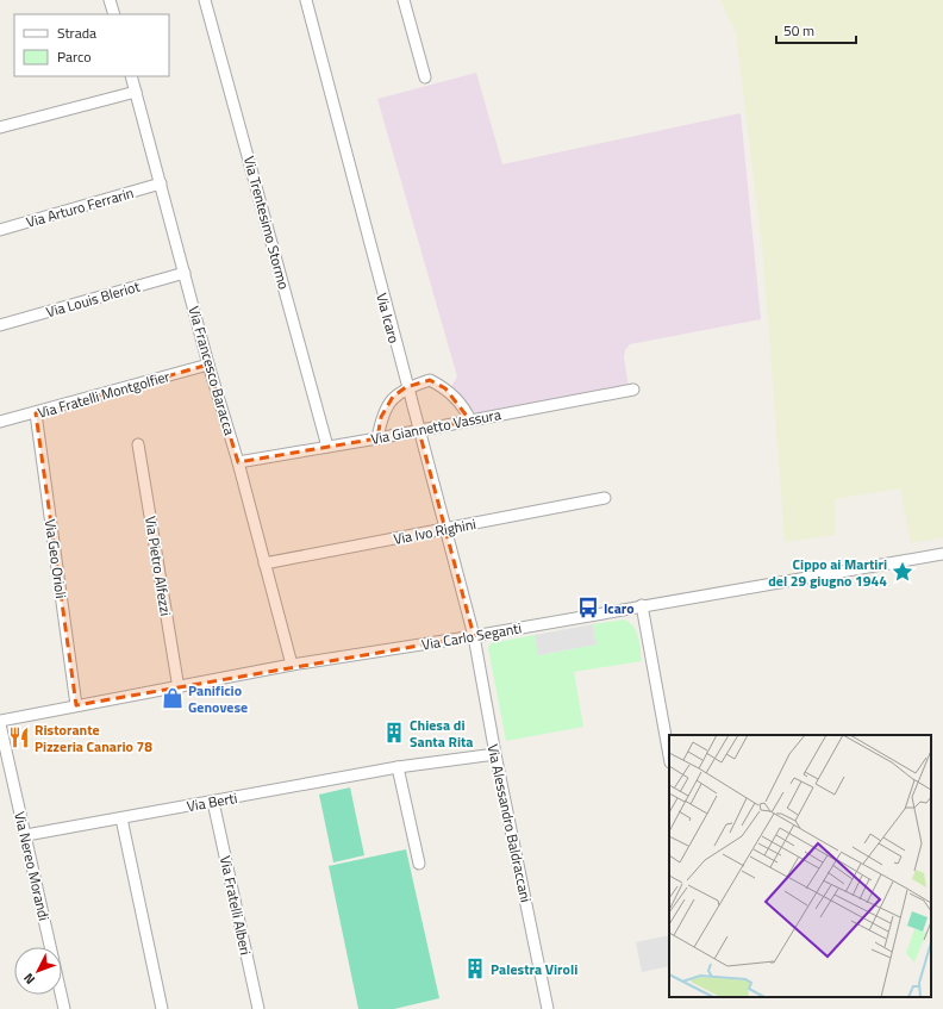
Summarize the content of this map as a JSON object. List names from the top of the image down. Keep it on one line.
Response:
{"streets":{"street":["Via Arturo Ferrarin","Via Trentesimo Stormo","Via Louis Bleriot","Via Icaro","Via Francesco Baracca","Via Fratelli Montgolfier","Via Giannetto Vassura","Via Ivo Righini","Via Geo Orioli","Via Pietro Alfezzi","Via Carlo Seganti","Via Berti","Via Alessandro Baldraccani","Via Nereo Morandi","Via Fratelli Alberi"]},"crossings":[["Via Arturo Ferrarin","Via Francesco Baracca"],["Via Trentesimo Stormo","Via Giannetto Vassura"],["Via Louis Bleriot","Via Francesco Baracca"],["Via Icaro","Via Giannetto Vassura"],["Via Icaro","Via Ivo Righini"],["Via Icaro","Via Carlo Seganti"],["Via Icaro","Via Alessandro Baldraccani"],["Via Francesco Baracca","Via Fratelli Montgolfier"],["Via Francesco Baracca","Via Giannetto Vassura"],["Via Francesco Baracca","Via Ivo Righini"],["Via Francesco Baracca","Via Carlo Seganti"],["Via Fratelli Montgolfier","Via Geo Orioli"],["Via Geo Orioli","Via Carlo Seganti"],["Via Pietro Alfezzi","Via Carlo Seganti"],["Via Carlo Seganti","Via Alessandro Baldraccani"],["Via Carlo Seganti","Via Nereo Morandi"],["Via Berti","Via Alessandro Baldraccani"],["Via Berti","Via Nereo Morandi"],["Via Berti","Via Fratelli Alberi"]],"places":{"place":["Cippo ai Martiri del 29 giugno 1944"],"bus stop":["Icaro"],"shop":["Panificio Genovese"],"building":["Chiesa di Santa Rita","Palestra Viroli"],"restaurant":["Ristorante Pizzeria Canario 78"]},"legend":["Strada","Parco"],"scale_bar":"50 m","north":"bottom left"}
